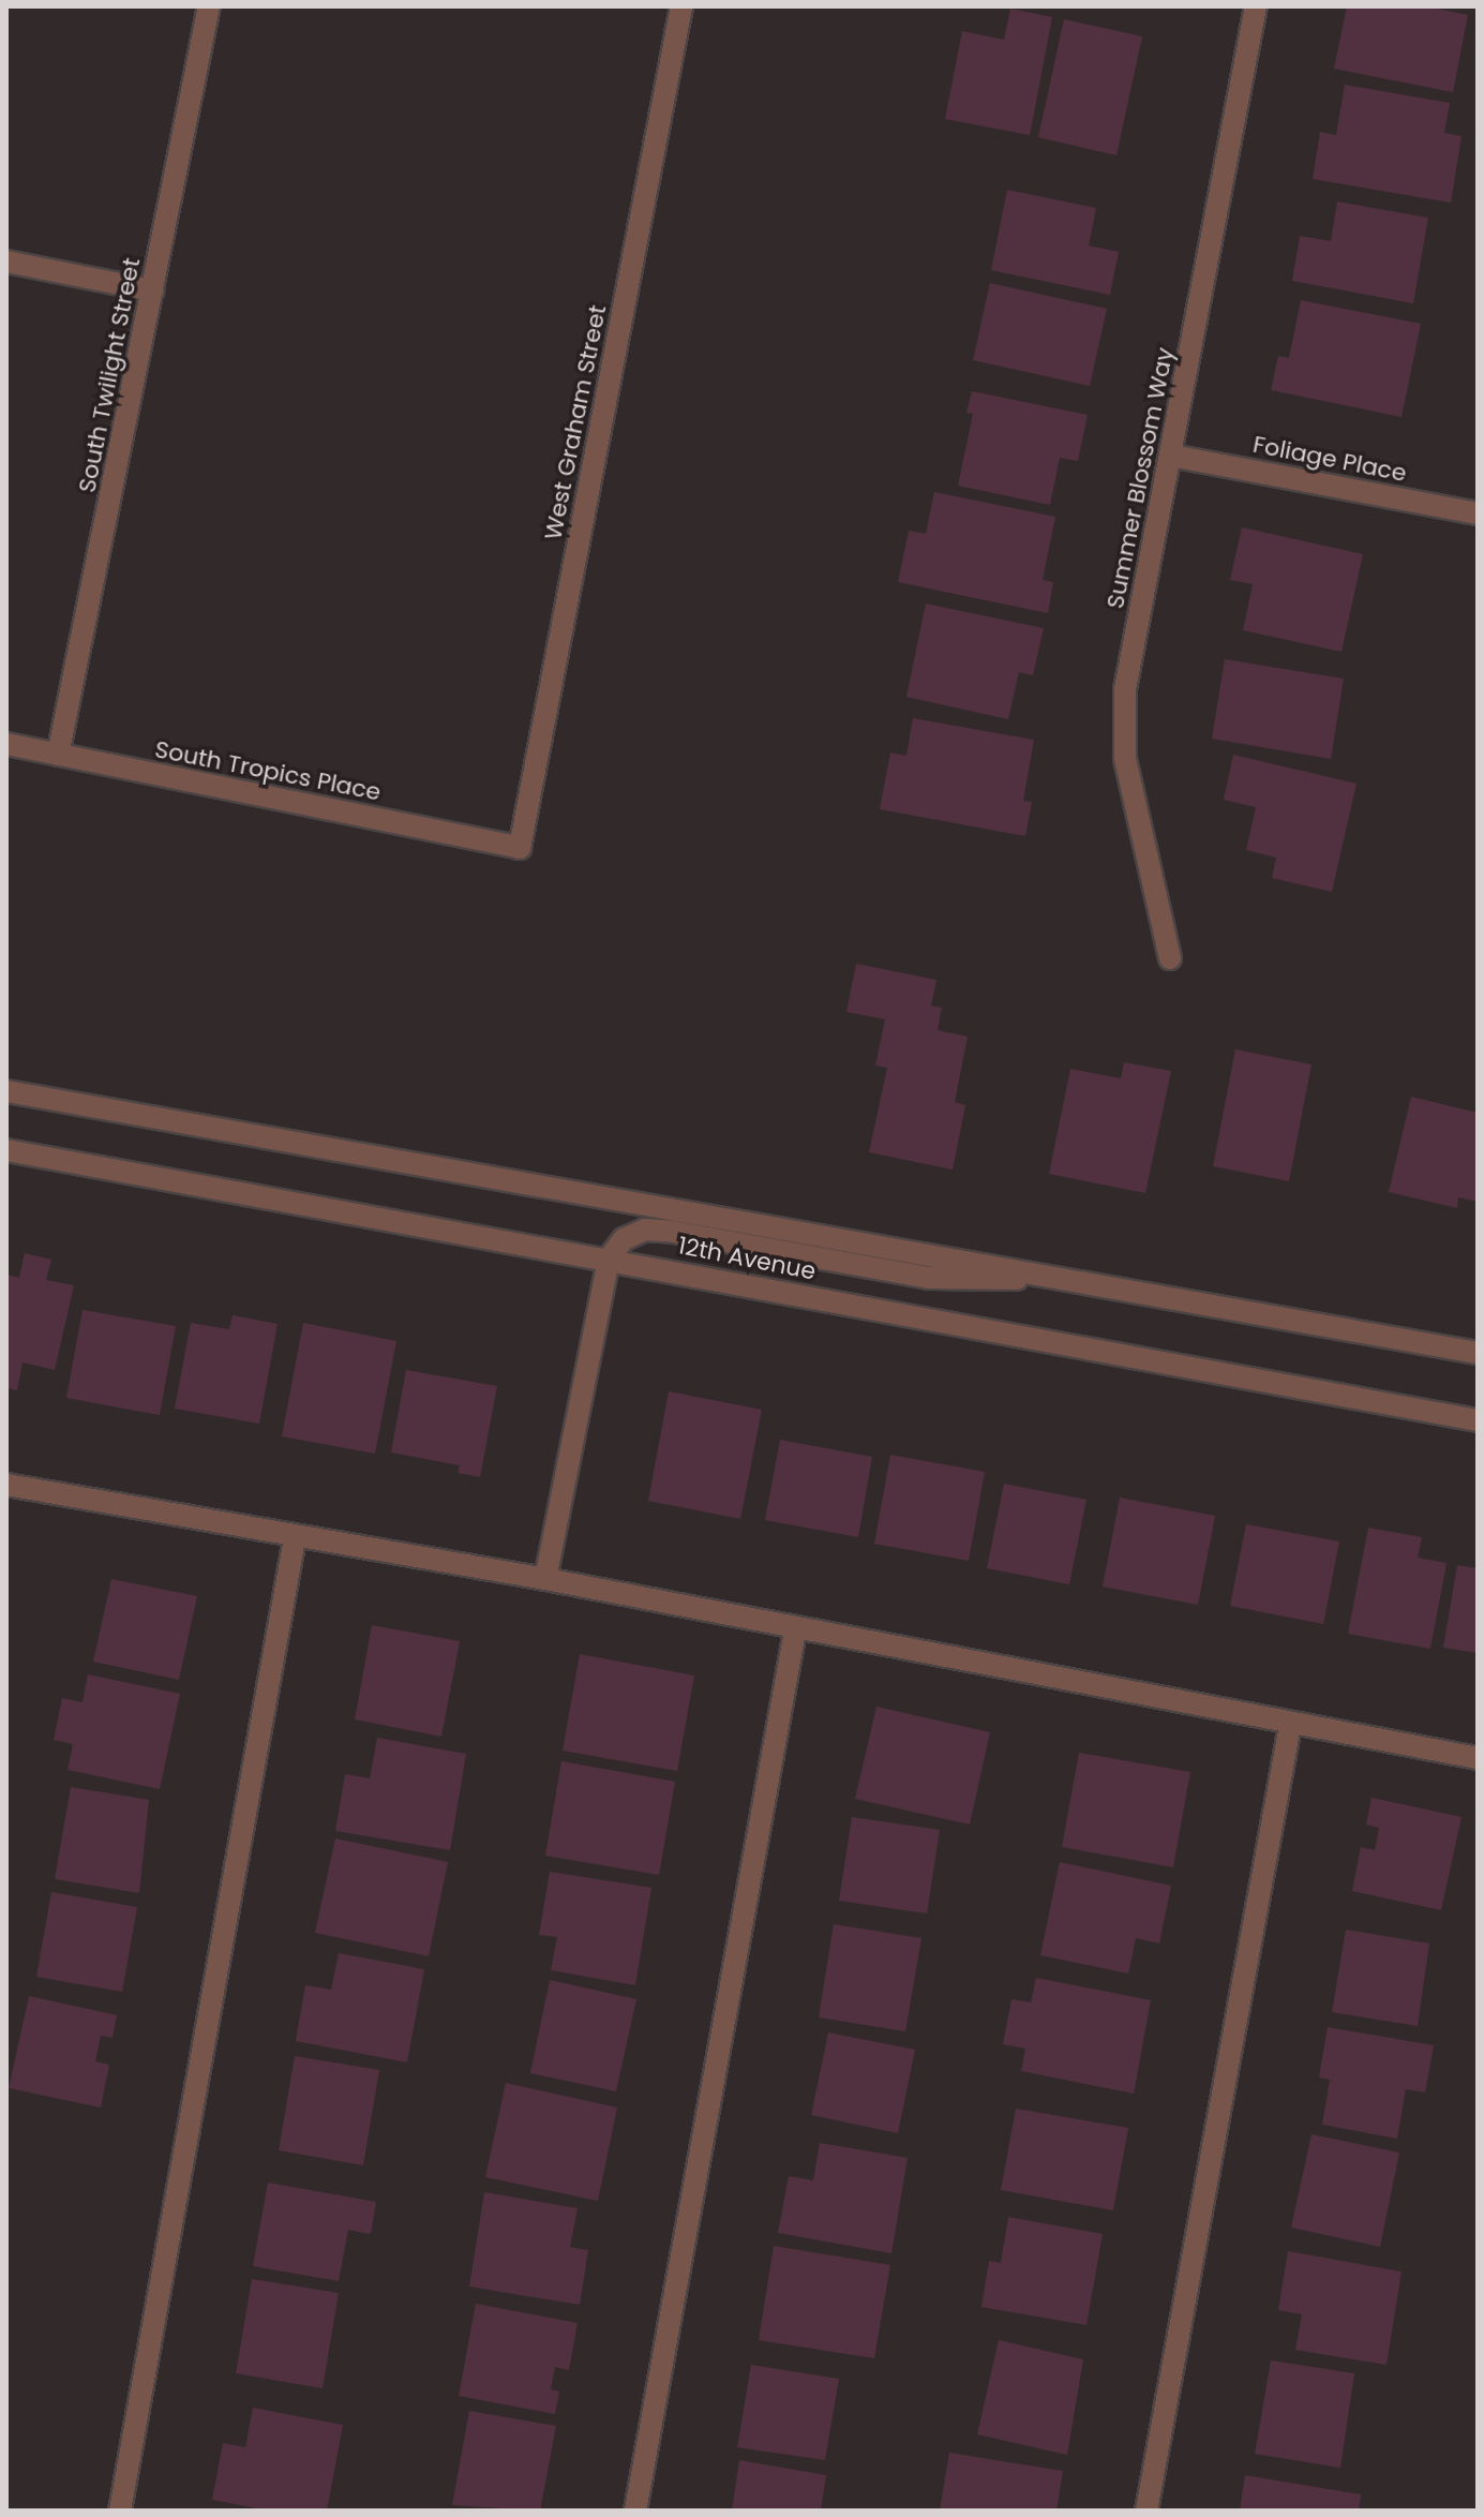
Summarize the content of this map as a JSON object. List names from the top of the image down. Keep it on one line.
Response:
{"streets":{"street":["South Twilight Street","West Graham Street","Foliage Place","Summer Blossom Way","South Tropics Place","12th Avenue"]},"crossings":[["South Twilight Street","South Tropics Place"],["West Graham Street","South Tropics Place"],["Foliage Place","Summer Blossom Way"]]}
